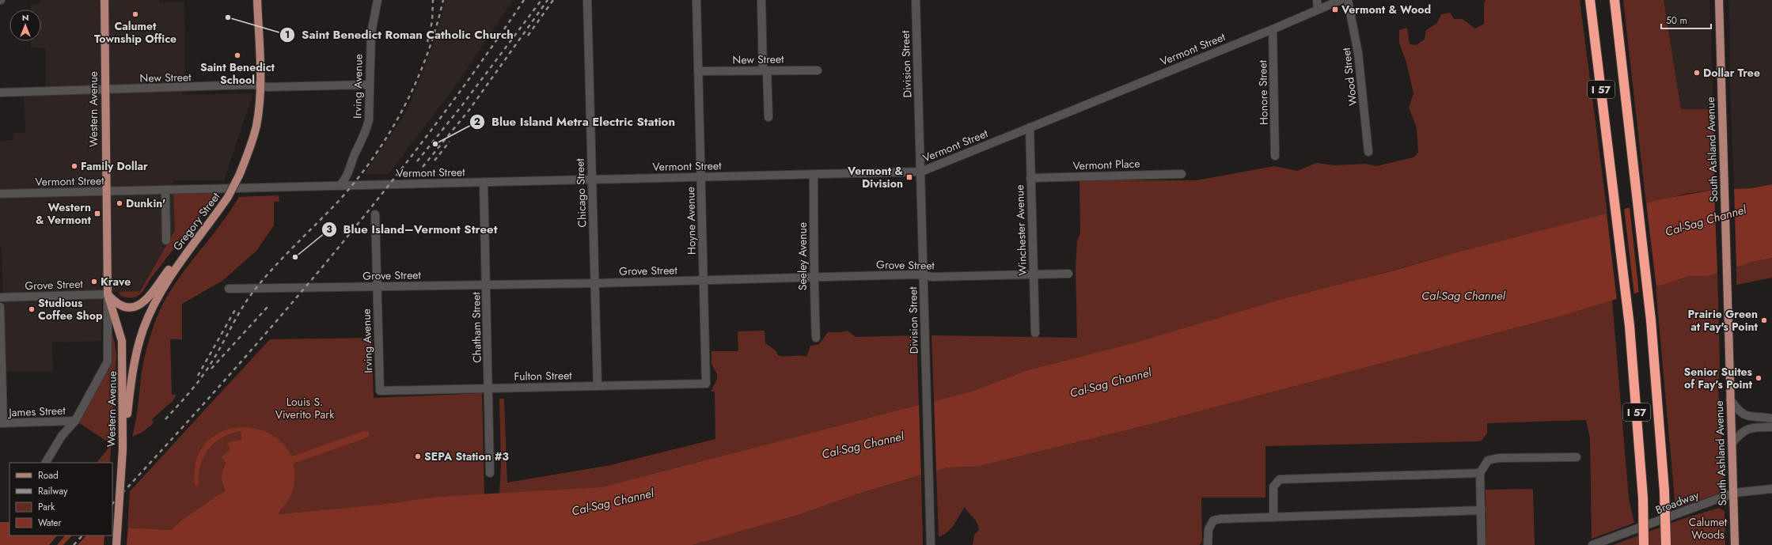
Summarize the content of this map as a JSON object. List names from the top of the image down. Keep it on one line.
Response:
{"streets":{"highway":["I 57"],"main road":["Western Avenue","South Ashland Avenue","Gregory Street"],"street":["Vermont Street","New Street","Division Street","Wood Street","Irving Avenue","Honore Street","Vermont Place","Chicago Street","Hoyne Avenue","Winchester Avenue","Seeley Avenue","Grove Street","Chatham Street","Fulton Street","James Street","Broadway"]},"crossings":[["Vermont Street","Division Street"],["Vermont Street","Irving Avenue"],["Vermont Street","Honore Street"],["Vermont Street","Western Avenue"],["Vermont Street","Chicago Street"],["Vermont Street","Hoyne Avenue"],["Vermont Street","Winchester Avenue"],["Vermont Street","Seeley Avenue"],["Vermont Street","Chatham Street"],["New Street","Irving Avenue"],["New Street","Western Avenue"],["New Street","Hoyne Avenue"],["New Street","Gregory Street"],["Division Street","Grove Street"],["Irving Avenue","Grove Street"],["Irving Avenue","Fulton Street"],["Western Avenue","Gregory Street"],["Western Avenue","Grove Street"],["Western Avenue","James Street"],["South Ashland Avenue","Broadway"],["Vermont Place","Winchester Avenue"],["Chicago Street","Grove Street"],["Chicago Street","Fulton Street"],["Hoyne Avenue","Grove Street"],["Hoyne Avenue","Fulton Street"],["Winchester Avenue","Grove Street"],["Seeley Avenue","Grove Street"],["Grove Street","Chatham Street"],["Chatham Street","Fulton Street"]],"water":["Cal-Sag Channel"],"parks":["Louis S. Viverito Park","Calumet Woods"],"places":{"transit":["Vermont & Wood","Vermont & Division","Western & Vermont"],"other":["Calumet Township Office","Saint Benedict Roman Catholic Church","Saint Benedict School","Dollar Tree","Blue Island Metra Electric Station","Family Dollar","Dunkin'","Blue Island–Vermont Street","Krave","Studious Coffee Shop","Prairie Green at Fay's Point","Senior Suites of Fay’s Point","SEPA Station #3"]},"legend":["Road","Railway","Park","Water"],"scale_bar":"50 m","north":"top"}
